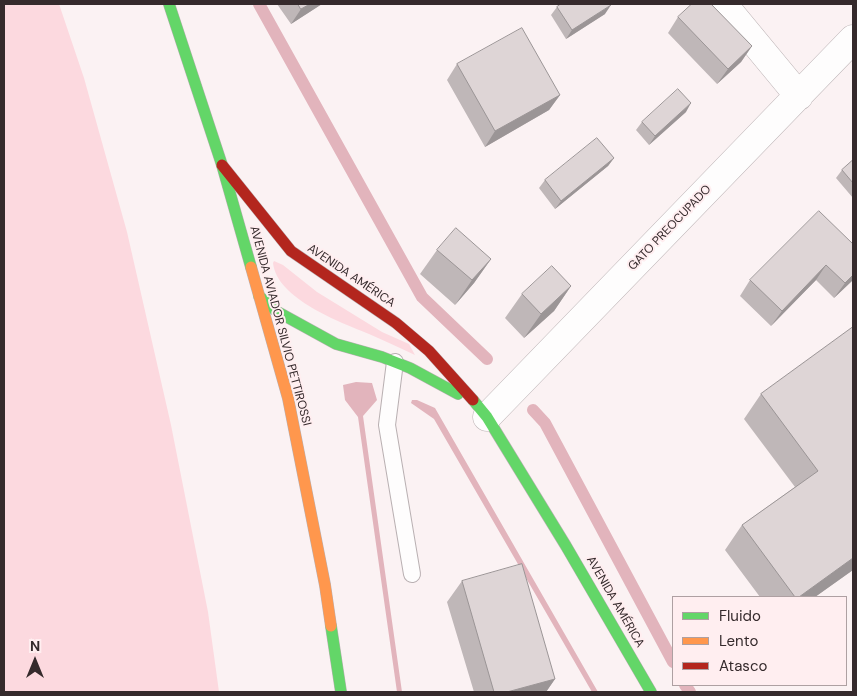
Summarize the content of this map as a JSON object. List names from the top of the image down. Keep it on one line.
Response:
{"streets":{"main road":["AVENIDA AMÉRICA","AVENIDA AVIADOR SILVIO PETTIROSSI"],"street":["GATO PREOCUPADO"]},"crossings":[["GATO PREOCUPADO","AVENIDA AMÉRICA"],["AVENIDA AMÉRICA","AVENIDA AVIADOR SILVIO PETTIROSSI"]],"legend":["Fluido","Lento","Atasco"],"north":"top"}
